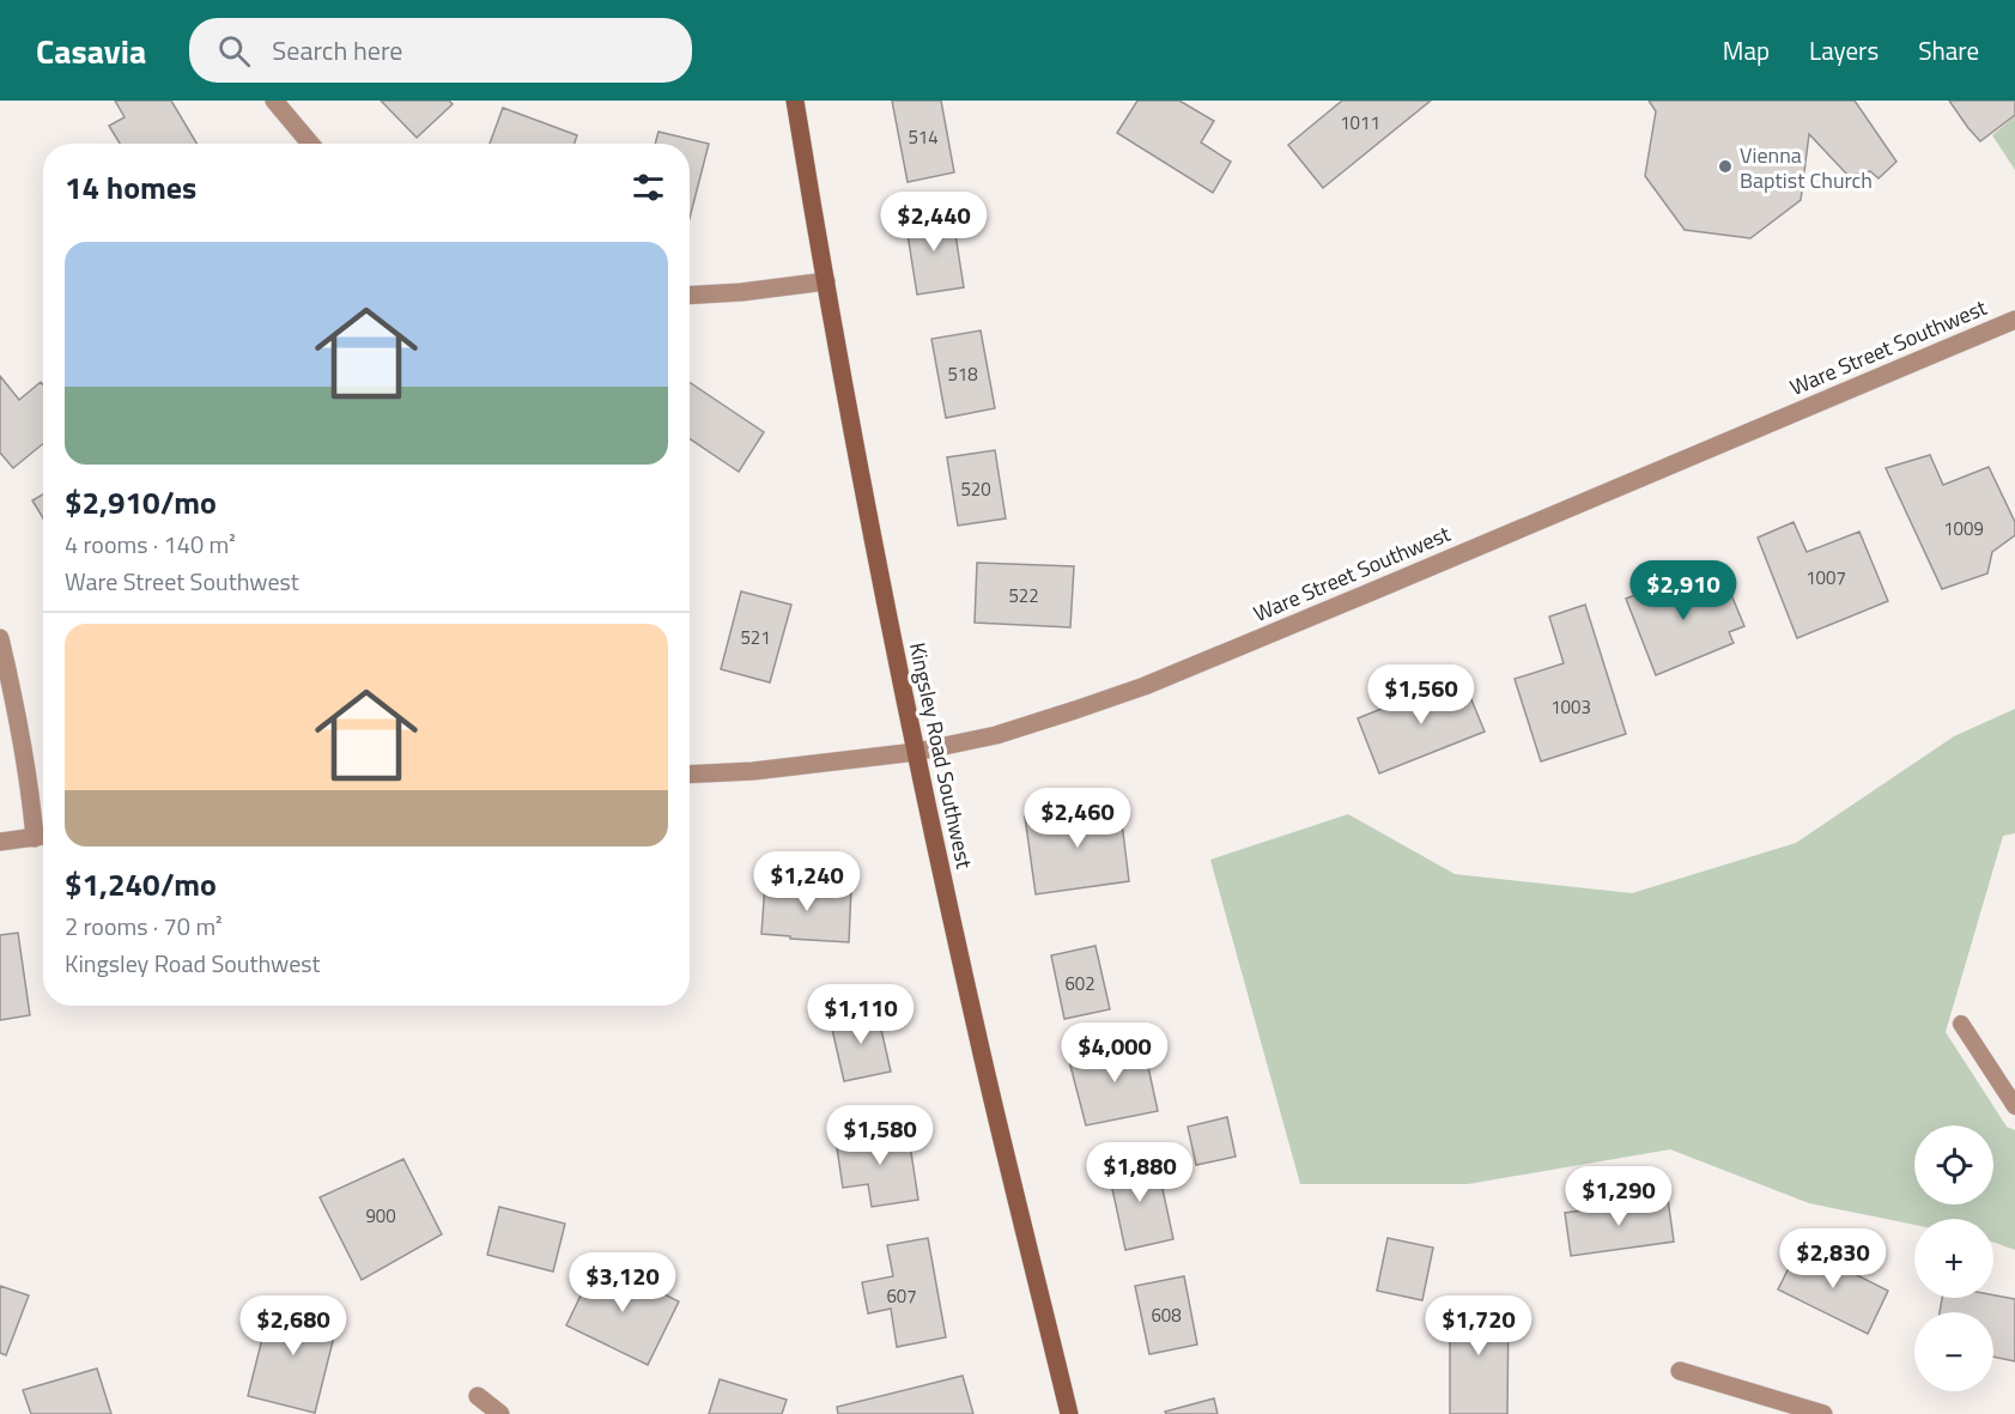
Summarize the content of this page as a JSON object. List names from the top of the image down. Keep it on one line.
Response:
{"streets":{"street":["Ware Street Southwest","Kingsley Road Southwest"]},"crossings":[["Ware Street Southwest","Kingsley Road Southwest"]],"places":["Vienna Baptist Church"],"house_numbers":["1011","514","518","520","1009","1007","522","521","1003","602","900","607","608"],"page":{"header":"Casavia","search":"Search here","nav":["Map","Layers","Share"],"heading":"14 homes","price":["$2,440","$2,910","$1,560","$2,460","$1,240","$1,110","$4,000","$1,580","$1,880","$1,290","$2,830","$3,120","$2,680","$1,720"],"list":[{"name":"$2,910/mo","note":"4 rooms · 140 m² · Ware Street Southwest"},{"name":"$1,240/mo","note":"2 rooms · 70 m² · Kingsley Road Southwest"}],"map_buttons":["+","−"]}}
